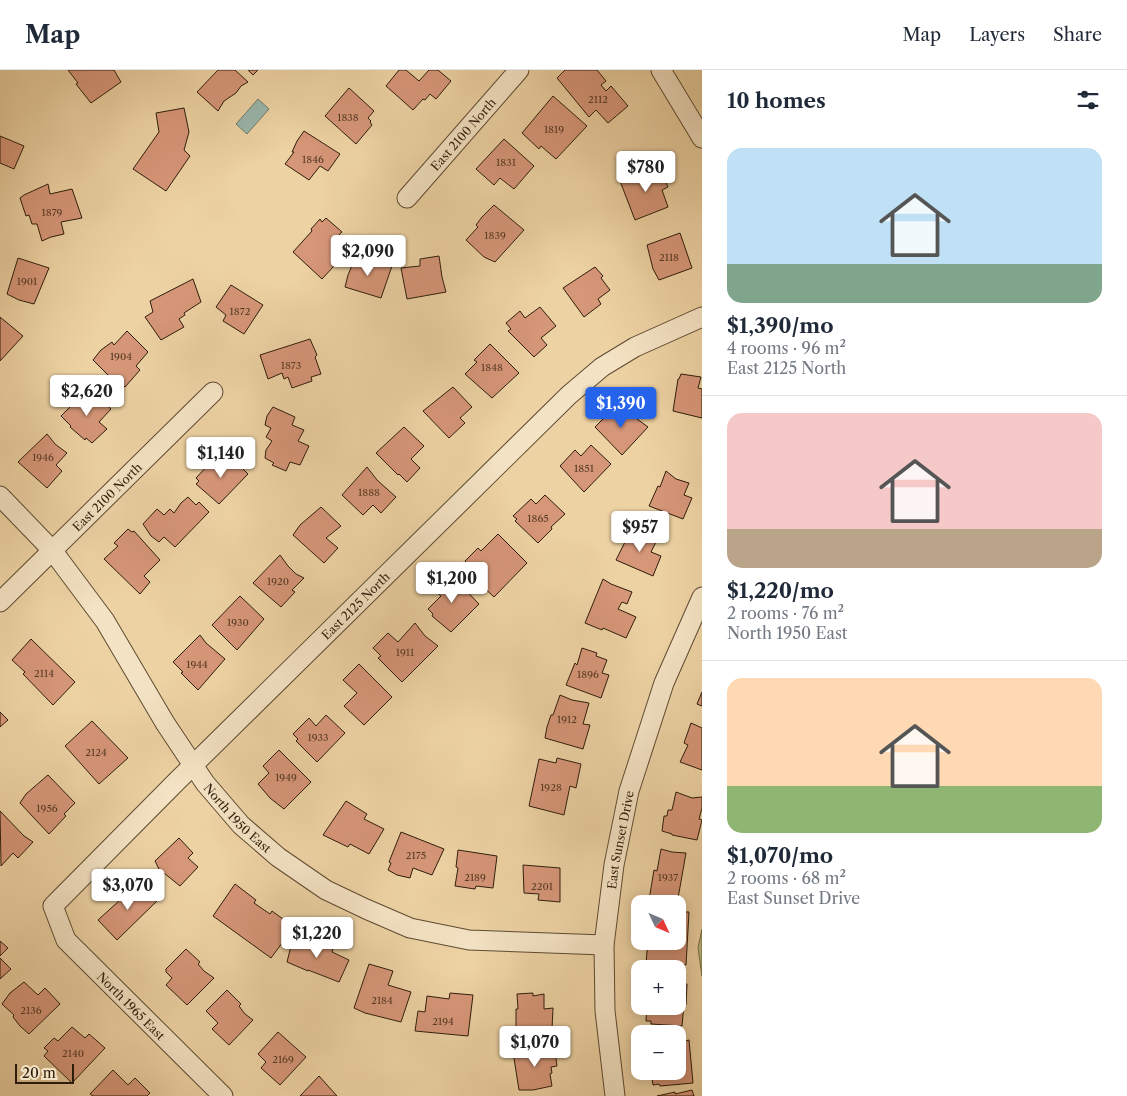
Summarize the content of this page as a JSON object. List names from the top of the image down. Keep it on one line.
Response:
{"streets":{"street":["East 2100 North","East 2125 North","North 1950 East","East Sunset Drive","North 1965 East"]},"crossings":[["East 2100 North","North 1950 East"],["East 2125 North","North 1950 East"],["East 2125 North","North 1965 East"],["North 1950 East","East Sunset Drive"]],"house_numbers":["2112","1838","1819","1846","1831","1879","1839","2118","1901","1872","1904","1873","1848","1946","1851","1888","1865","1920","1930","1911","1944","2114","1896","1912","1933","2124","1949","1928","1956","2175","2189","1937","2201","2184","2136","2194","2140","2169"],"scale_bar":"20 m","north":"bottom right","page":{"header":"Map","nav":["Map","Layers","Share"],"heading":"10 homes","list":[{"name":"$1,390/mo","note":"4 rooms · 96 m² · East 2125 North"},{"name":"$1,220/mo","note":"2 rooms · 76 m² · North 1950 East"},{"name":"$1,070/mo","note":"2 rooms · 68 m² · East Sunset Drive"}],"price":["$780","$2,090","$2,620","$1,390","$1,140","$957","$1,200","$3,070","$1,220","$1,070"],"map_buttons":["+","−"],"scale":"20 m"}}
